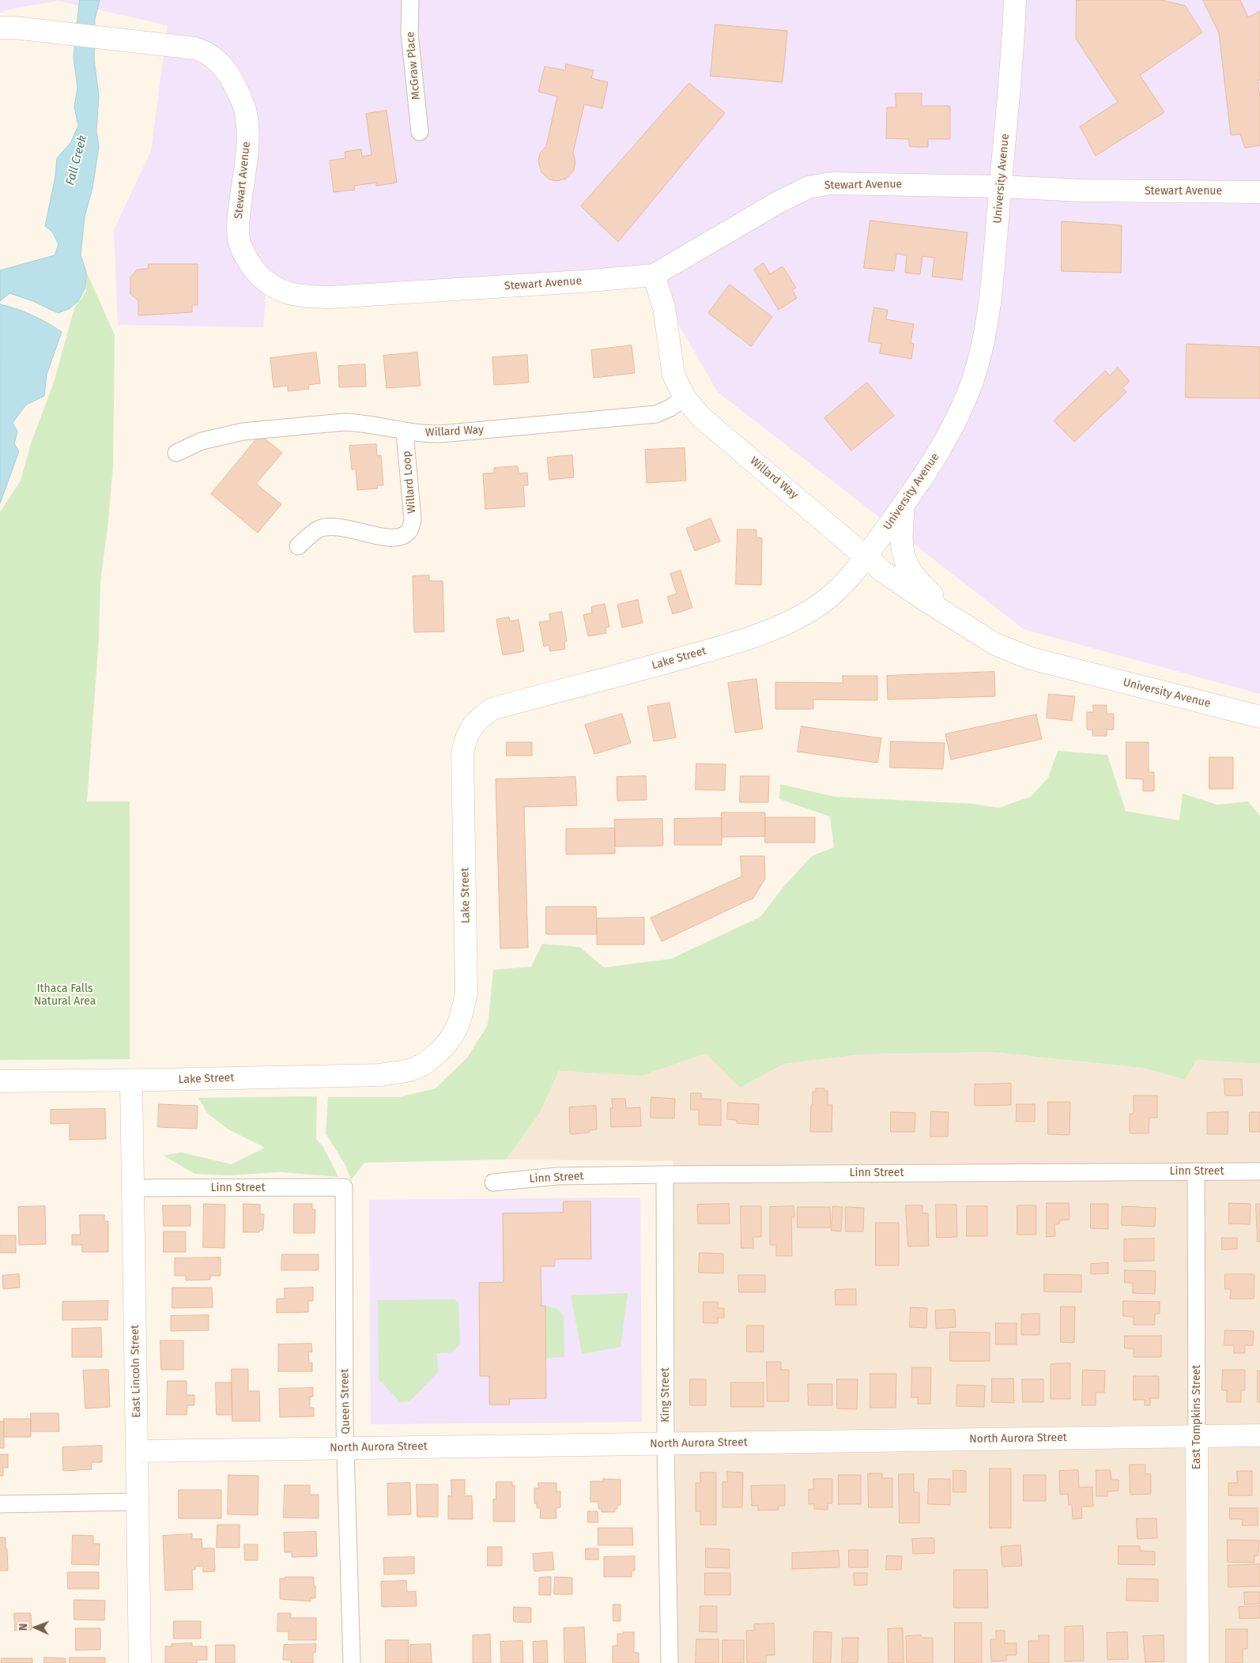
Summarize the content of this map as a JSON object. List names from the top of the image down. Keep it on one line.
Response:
{"streets":{"street":["McGraw Place","University Avenue","Stewart Avenue","Willard Way","Willard Loop","Lake Street","Linn Street","East Lincoln Street","King Street","Queen Street","East Tompkins Street","North Aurora Street"]},"crossings":[["University Avenue","Stewart Avenue"],["University Avenue","Willard Way"],["University Avenue","Lake Street"],["Stewart Avenue","Willard Way"],["Willard Way","Willard Loop"],["Willard Way","Lake Street"],["Lake Street","East Lincoln Street"],["Linn Street","East Lincoln Street"],["Linn Street","King Street"],["Linn Street","Queen Street"],["Linn Street","East Tompkins Street"],["East Lincoln Street","North Aurora Street"],["King Street","North Aurora Street"],["Queen Street","North Aurora Street"],["East Tompkins Street","North Aurora Street"]],"water":["Fall Creek"],"parks":["Ithaca Falls Natural Area"],"north":"left"}
